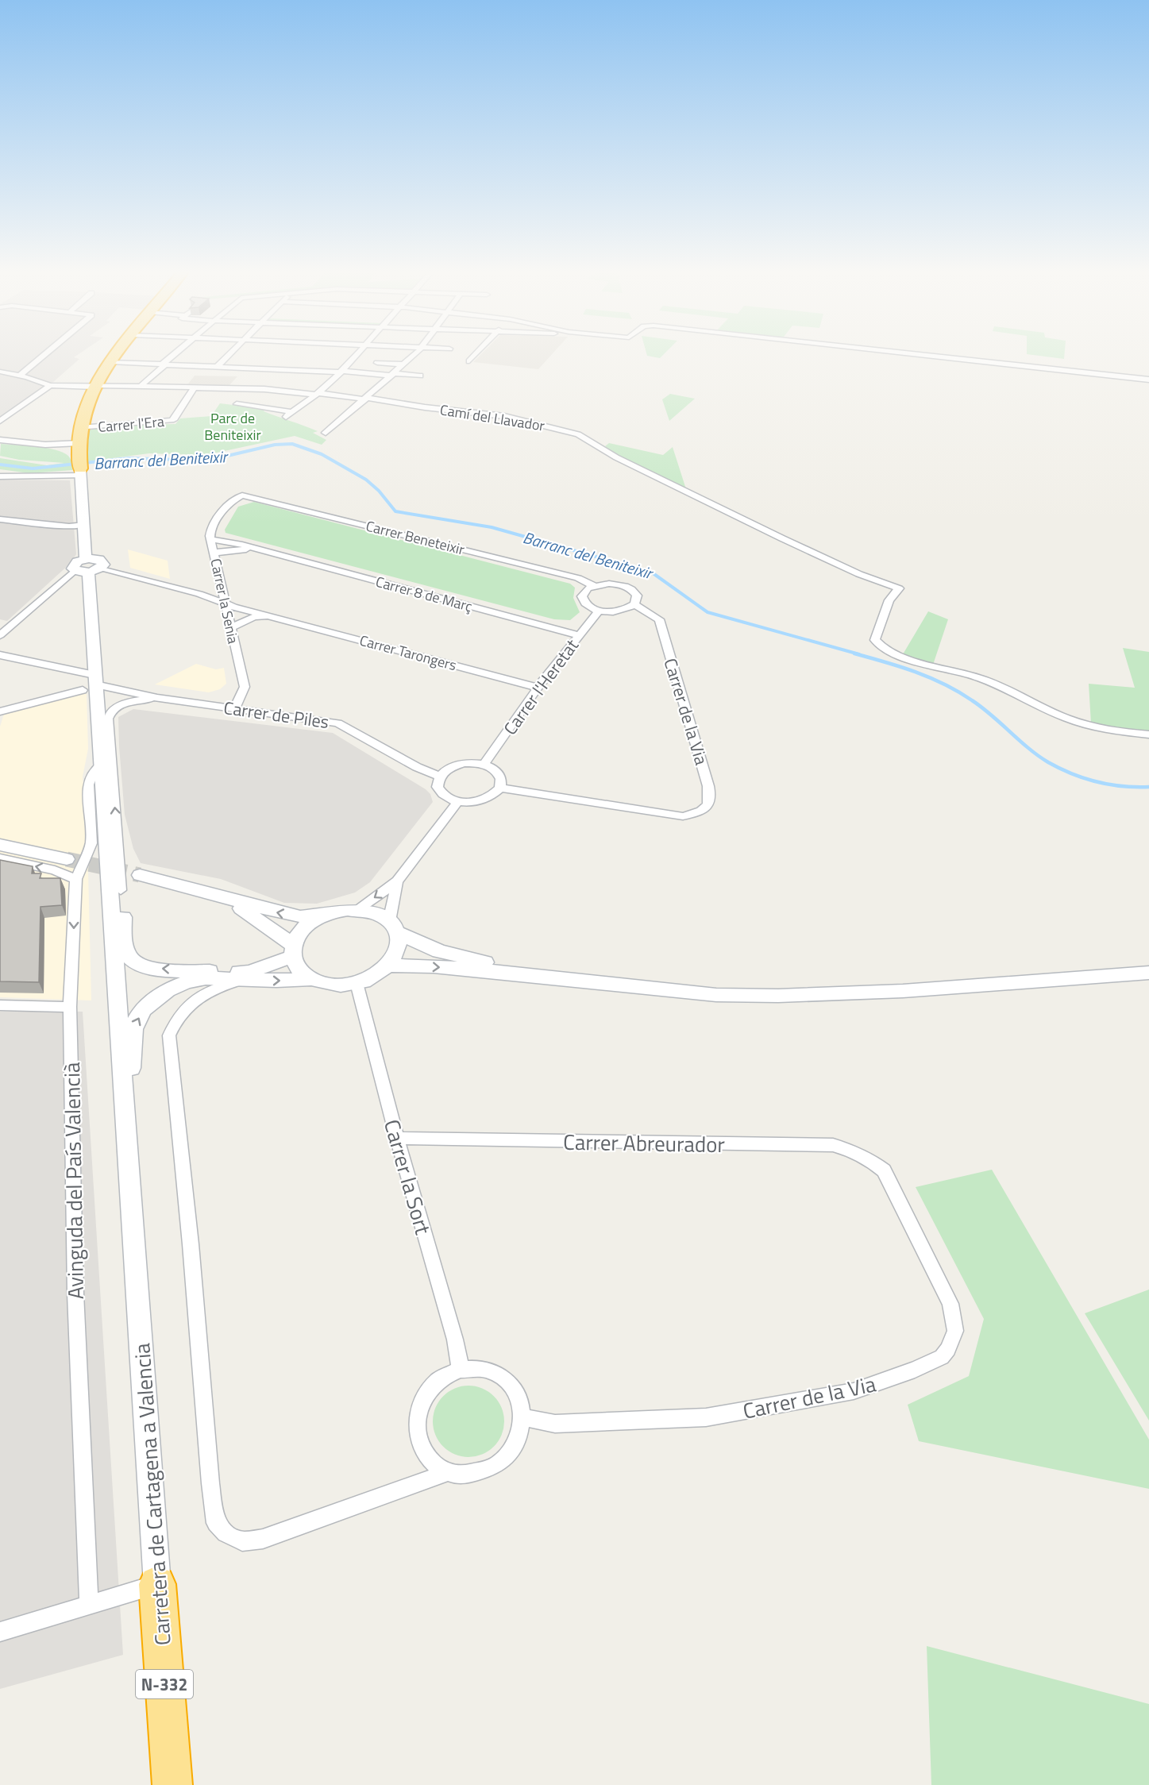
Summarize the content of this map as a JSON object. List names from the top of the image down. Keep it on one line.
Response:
{"streets":{"highway":["Carretera de Cartagena a Valencia","N-332"],"street":["Camí del Llavador","Carrer l'Era","Carrer Beneteixir","Carrer 8 de Març","Carrer la Senia","Carrer Tarongers","Carrer l'Heretat","Carrer de la Via","Carrer de Piles","Carrer Abreurador","Carrer la Sort","Avinguda del País Valencià"]},"crossings":[["Camí del Llavador","Carrer l'Era"],["Carrer Beneteixir","Carrer la Senia"],["Carrer 8 de Març","Carrer la Senia"],["Carrer 8 de Març","Carrer l'Heretat"],["Carrer la Senia","Carrer Tarongers"],["Carrer la Senia","Carrer de Piles"],["Carrer Tarongers","Carrer l'Heretat"],["Carrer l'Heretat","Carrer de la Via"],["Carrer l'Heretat","Carrer de Piles"],["Carrer de la Via","Carrer de Piles"],["Carrer de la Via","Carrer Abreurador"],["Carrer de la Via","Carrer la Sort"],["Carrer Abreurador","Carrer la Sort"]],"water":["Barranc del Beniteixir"],"parks":["Parc de Beniteixir"]}
